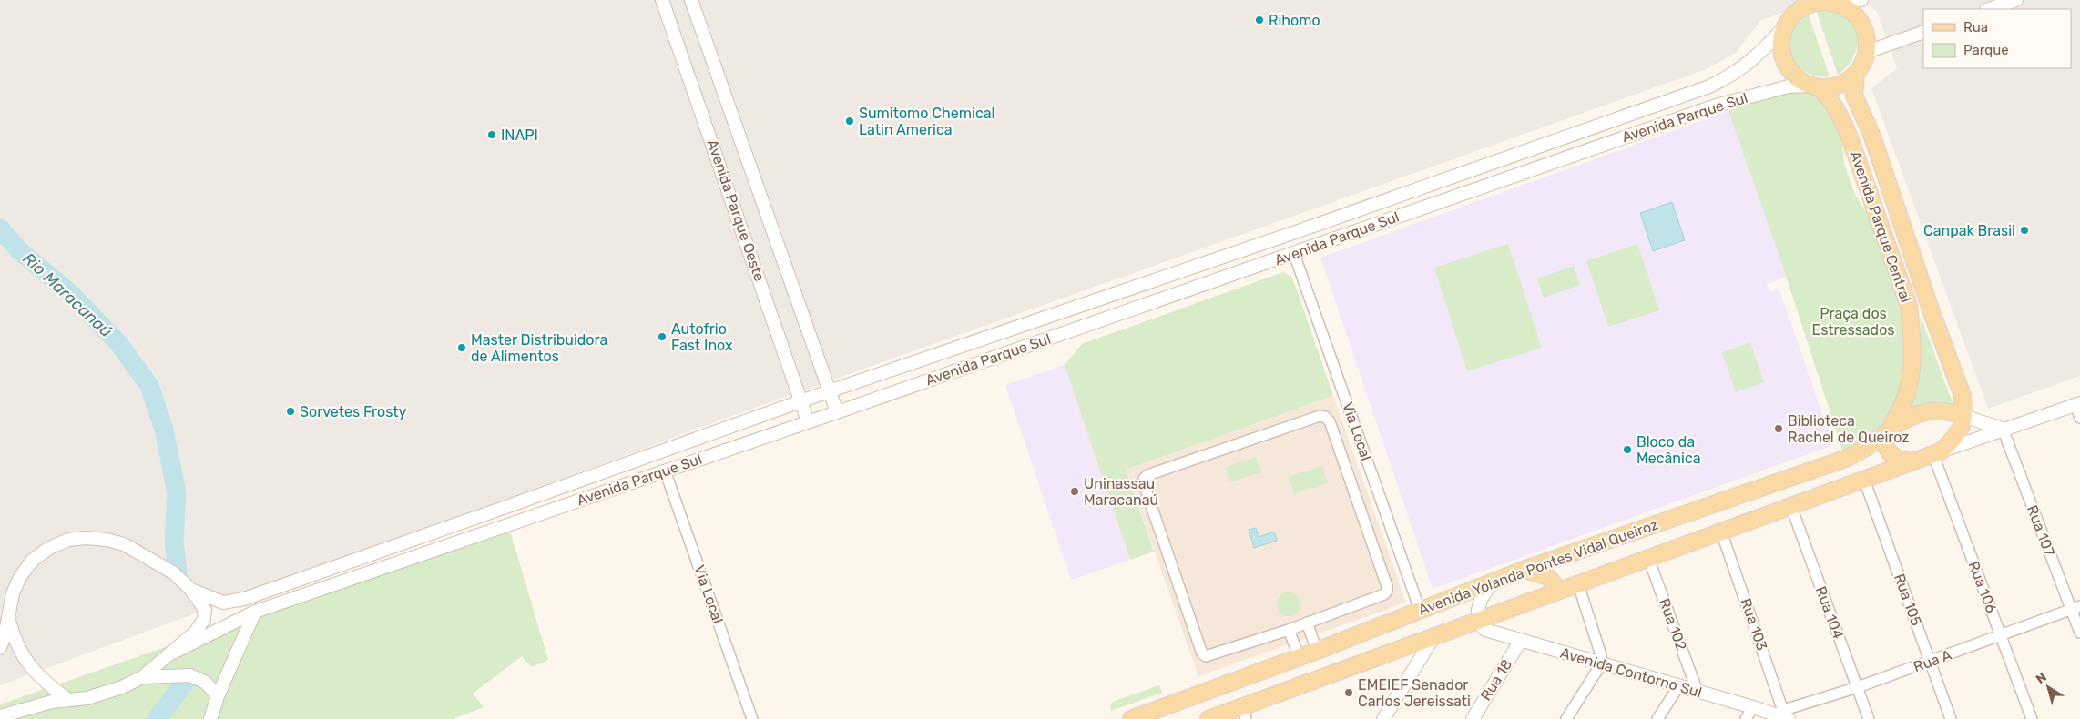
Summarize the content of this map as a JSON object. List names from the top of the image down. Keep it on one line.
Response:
{"streets":{"main road":["Avenida Parque Central","Avenida Yolanda Pontes Vidal Queiroz"],"street":["Avenida Parque Sul","Avenida Parque Oeste","Via Local","Rua 107","Rua 106","Rua 105","Rua 104","Rua 102","Rua 103","Rua A","Avenida Contorno Sul","Rua 18"]},"crossings":[["Avenida Parque Sul","Avenida Parque Oeste"],["Avenida Parque Sul","Avenida Parque Central"],["Avenida Parque Sul","Via Local"],["Avenida Parque Central","Avenida Yolanda Pontes Vidal Queiroz"],["Via Local","Avenida Yolanda Pontes Vidal Queiroz"],["Rua 107","Rua A"],["Avenida Yolanda Pontes Vidal Queiroz","Rua 106"],["Avenida Yolanda Pontes Vidal Queiroz","Rua 105"],["Avenida Yolanda Pontes Vidal Queiroz","Rua 104"],["Avenida Yolanda Pontes Vidal Queiroz","Rua 102"],["Avenida Yolanda Pontes Vidal Queiroz","Rua 103"],["Avenida Yolanda Pontes Vidal Queiroz","Avenida Contorno Sul"],["Rua 106","Rua A"],["Rua 105","Rua A"],["Rua 104","Rua A"],["Rua 102","Avenida Contorno Sul"],["Rua 103","Rua A"],["Rua 103","Avenida Contorno Sul"],["Rua A","Avenida Contorno Sul"],["Avenida Contorno Sul","Rua 18"]],"water":["Rio Maracanaú"],"parks":["Praça dos Estressados"],"places":["Rihomo","Sumitomo Chemical Latin America","INAPI","Canpak Brasil","Autofrio Fast Inox","Master Distribuidora de Alimentos","Sorvetes Frosty","Biblioteca Rachel de Queiroz","Bloco da Mecânica","Uninassau Maracanaú","EMEIEF Senador Carlos Jereissati"],"legend":["Rua","Parque"],"north":"top left"}
